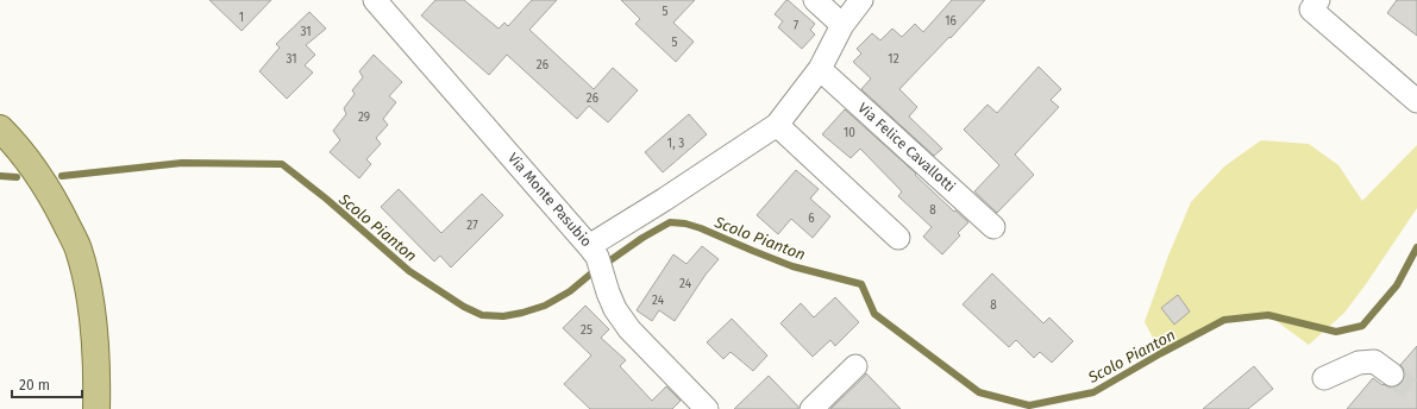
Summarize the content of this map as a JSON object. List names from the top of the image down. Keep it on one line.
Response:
{"streets":{"street":["Via Felice Cavallotti","Via Monte Pasubio"]},"water":["Scolo Pianton"],"house_numbers":["5","1","16","7","31","5","31","12","26","26","29","10","1, 3","8","6","27","24","24","8","25"],"scale_bar":"20 m"}
